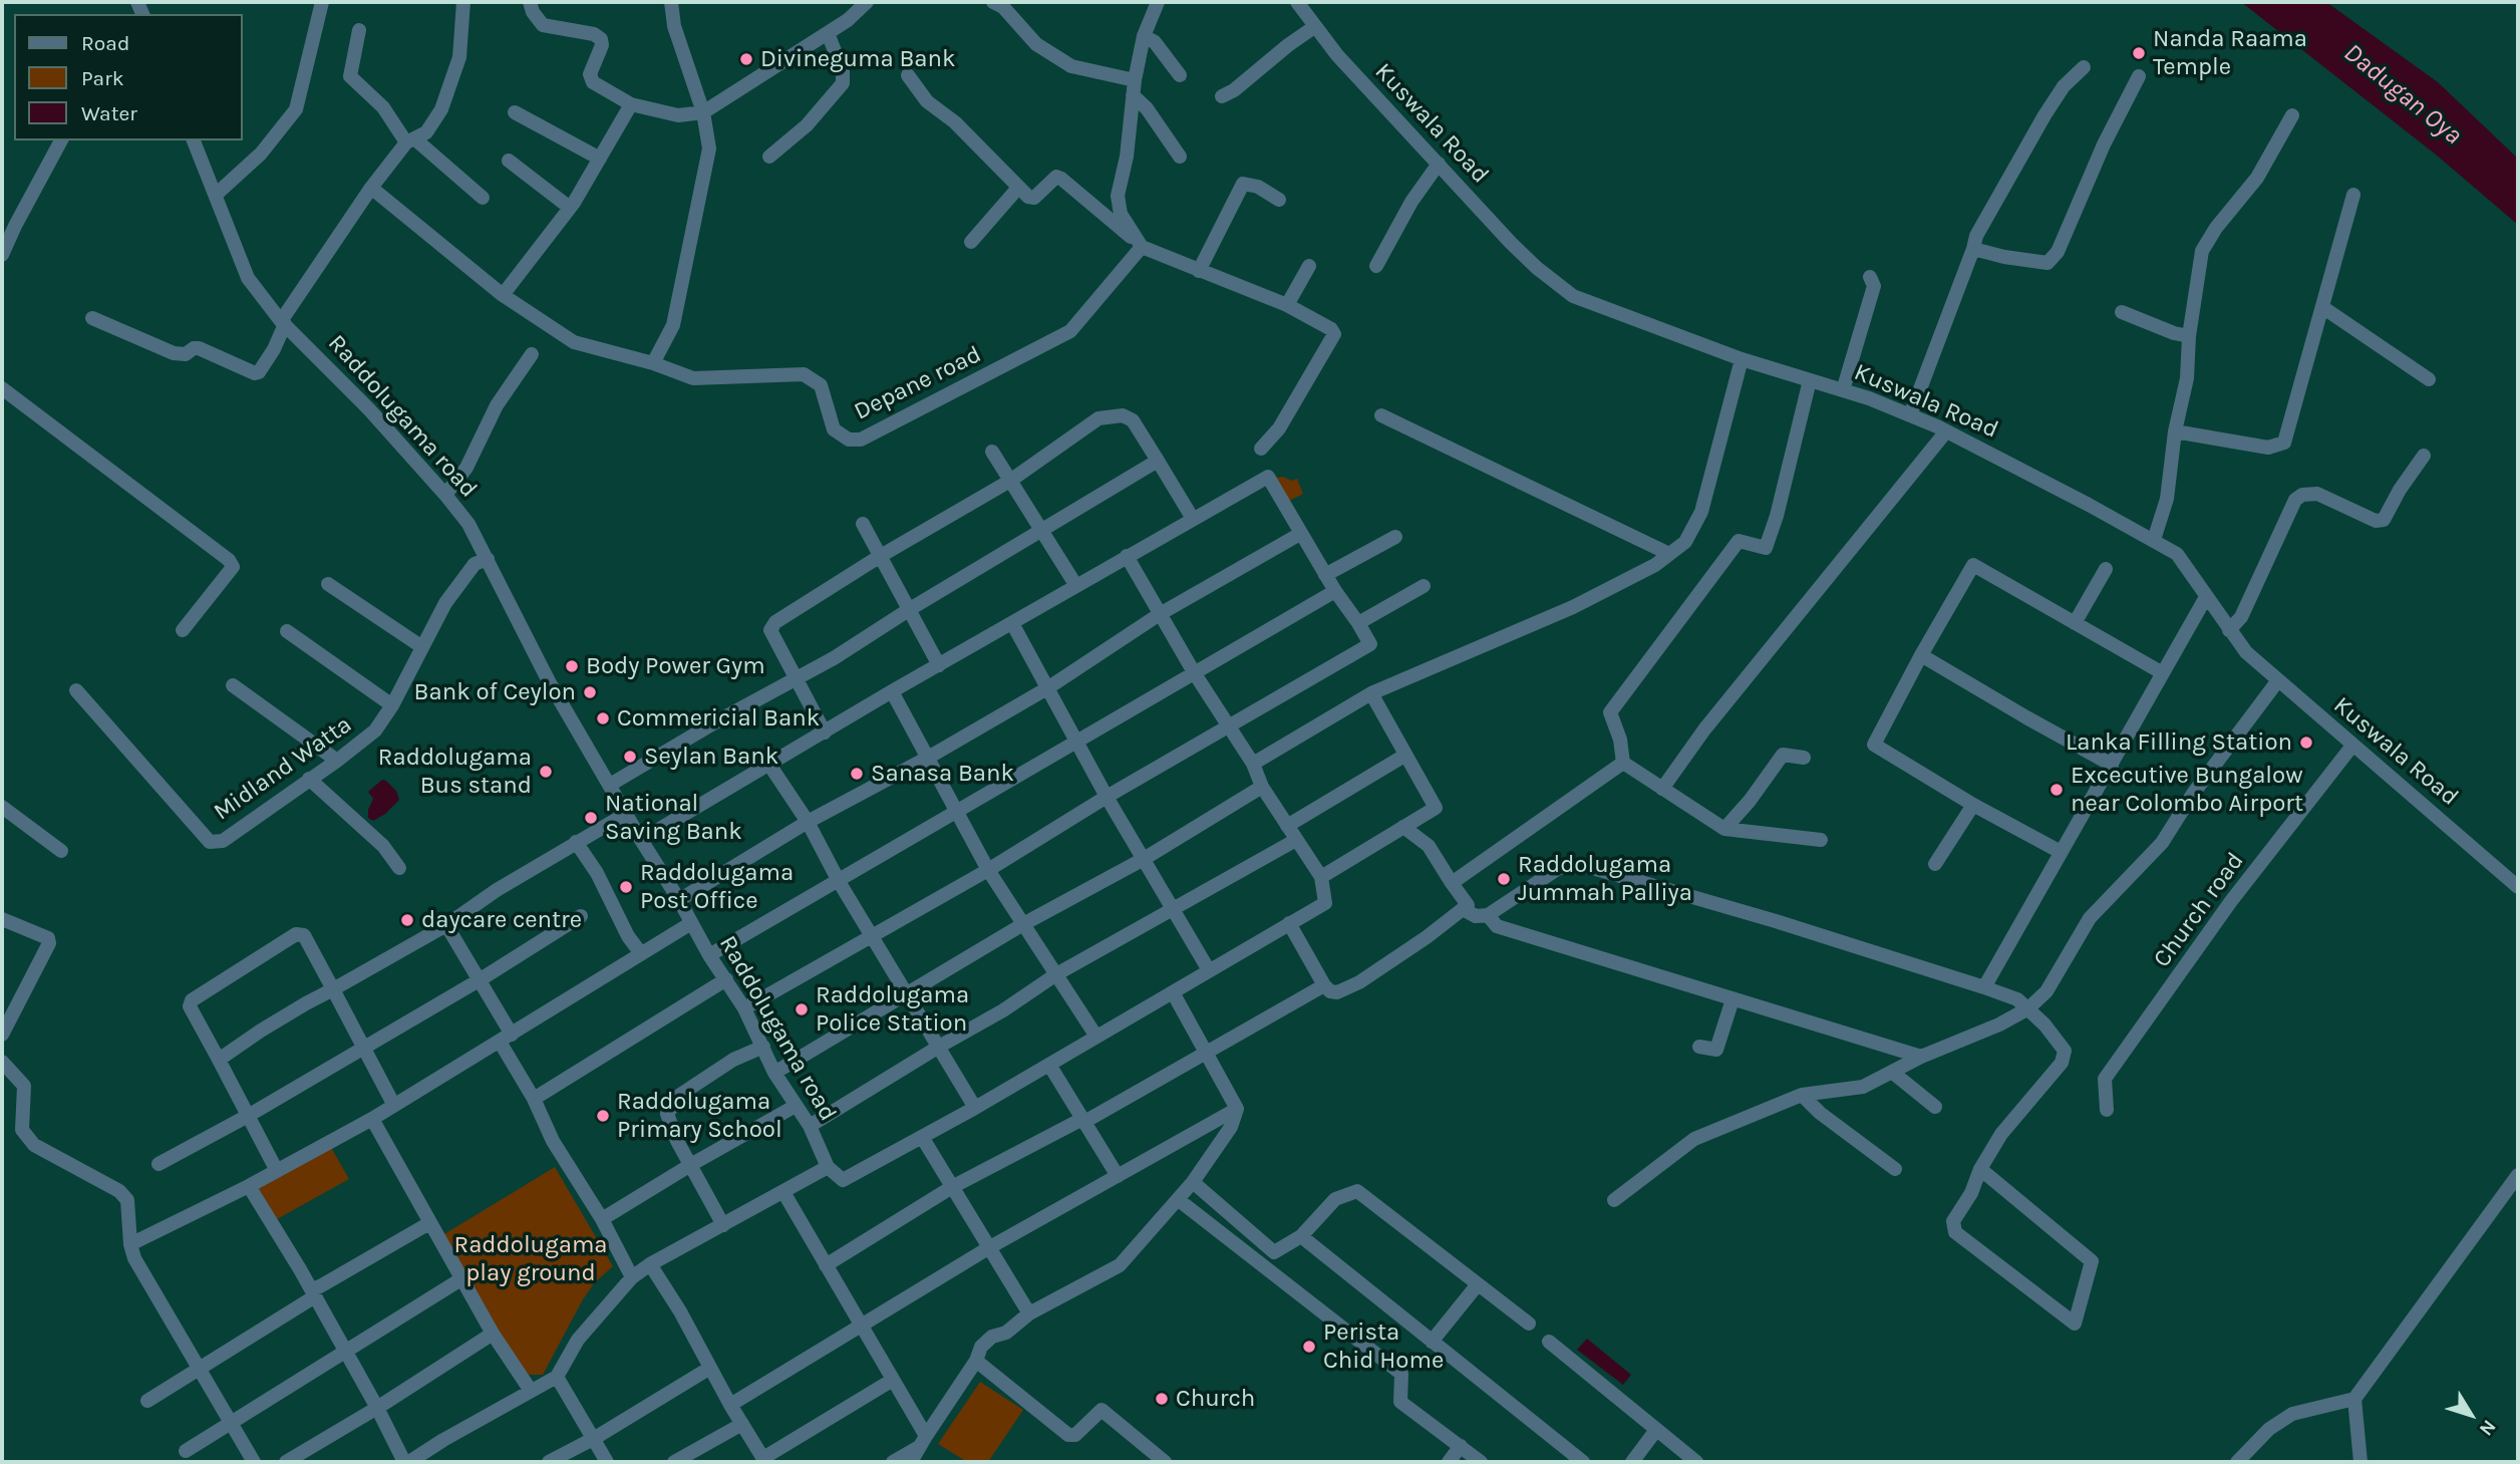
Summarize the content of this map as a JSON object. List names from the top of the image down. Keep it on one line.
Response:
{"streets":{"street":["Kuswala Road","Depane road","Raddolugama road","Midland Watta","Church road"]},"crossings":[["Kuswala Road","Church road"],["Raddolugama road","Midland Watta"]],"water":["Dadugan Oya"],"parks":["Raddolugama play ground"],"places":["Nanda Raama Temple","Divineguma Bank","Body Power Gym","Bank of Ceylon","Commericial Bank","Lanka Filling Station","Seylan Bank","Raddolugama Bus stand","Sanasa Bank","Excecutive Bungalow near Colombo Airport","National Saving Bank","Raddolugama Jummah Palliya","Raddolugama Post Office","daycare centre","Raddolugama Police Station","Raddolugama Primary School","Perista Chid Home","Church"],"legend":["Road","Park","Water"],"north":"bottom right"}
